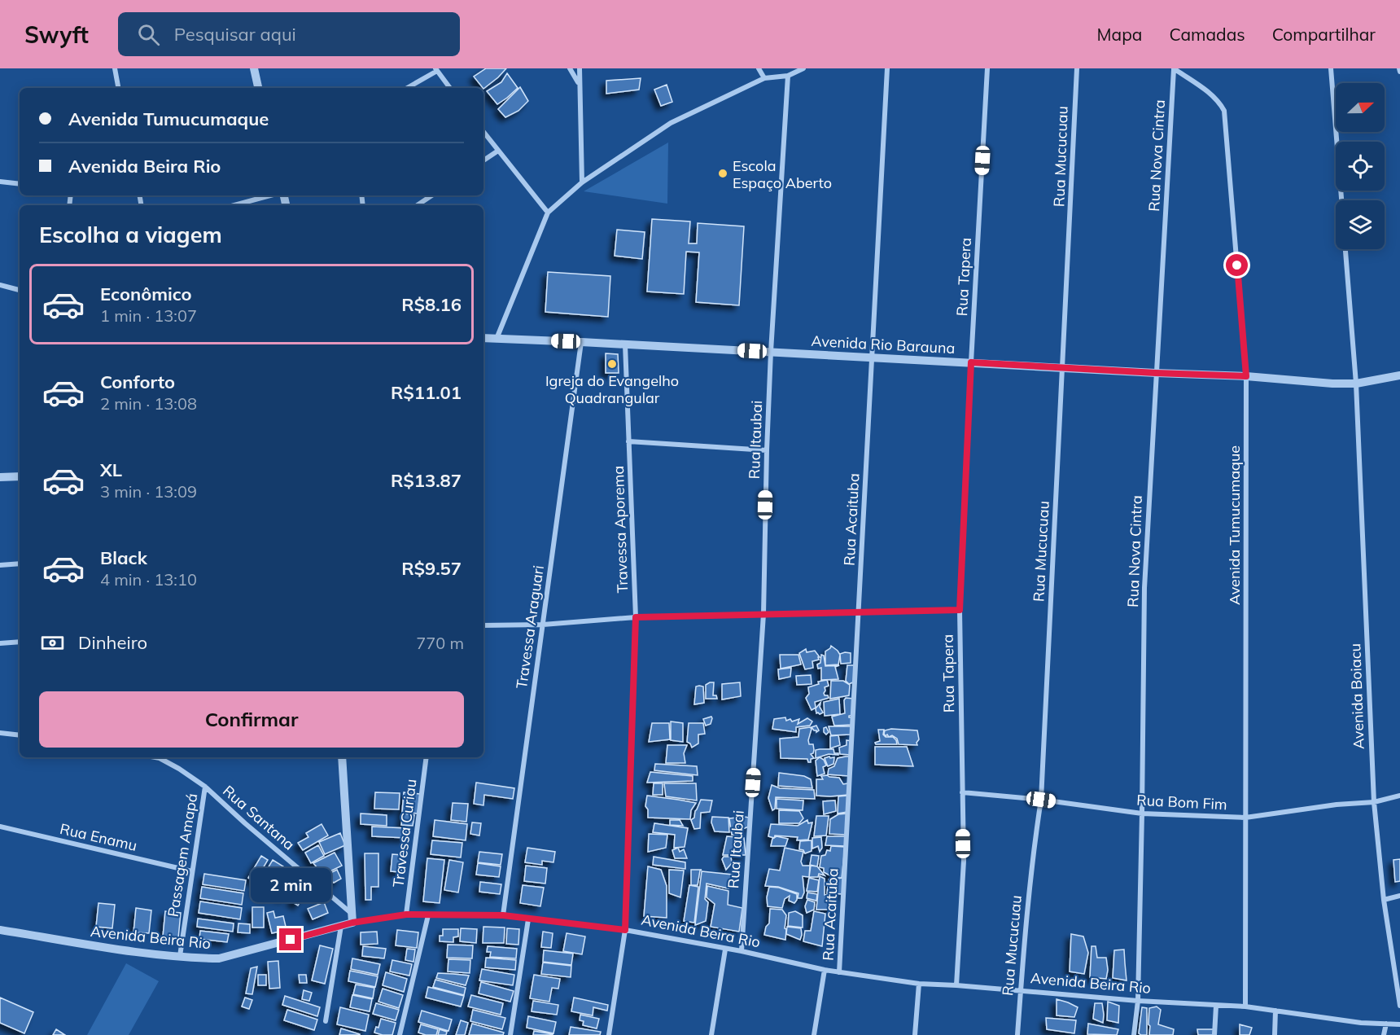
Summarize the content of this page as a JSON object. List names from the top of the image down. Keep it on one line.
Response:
{"streets":{"street":["Rua Nova Cintra","Rua Mucucuau","Rua Tapera","Avenida Rio Barauna","Rua Itaubai","Rua Acaituba","Avenida Tumucumaque","Travessa Aporema","Travessa Araguari","Avenida Boiacu","Rua Bom Fim","Rua Santana","Travessa Curiau","Rua Enamu","Passagem Amapá","Avenida Beira Rio"]},"crossings":[["Rua Nova Cintra","Avenida Rio Barauna"],["Rua Nova Cintra","Avenida Tumucumaque"],["Rua Nova Cintra","Rua Bom Fim"],["Rua Nova Cintra","Avenida Beira Rio"],["Rua Mucucuau","Avenida Rio Barauna"],["Rua Mucucuau","Rua Bom Fim"],["Rua Mucucuau","Avenida Beira Rio"],["Rua Tapera","Avenida Rio Barauna"],["Rua Tapera","Rua Bom Fim"],["Rua Tapera","Avenida Beira Rio"],["Avenida Rio Barauna","Rua Itaubai"],["Avenida Rio Barauna","Rua Acaituba"],["Avenida Rio Barauna","Avenida Tumucumaque"],["Avenida Rio Barauna","Travessa Aporema"],["Avenida Rio Barauna","Travessa Araguari"],["Avenida Rio Barauna","Avenida Boiacu"],["Rua Itaubai","Avenida Beira Rio"],["Rua Acaituba","Avenida Beira Rio"],["Avenida Tumucumaque","Rua Bom Fim"],["Avenida Tumucumaque","Avenida Beira Rio"],["Travessa Aporema","Avenida Beira Rio"],["Travessa Araguari","Avenida Beira Rio"],["Avenida Boiacu","Rua Bom Fim"],["Rua Santana","Passagem Amapá"],["Travessa Curiau","Avenida Beira Rio"],["Rua Enamu","Passagem Amapá"],["Passagem Amapá","Avenida Beira Rio"]],"places":["Escola Espaço Aberto","Igreja do Evangelho Quadrangular"],"north":"right","page":{"header":"Swyft","search":"Pesquisar aqui","nav":["Mapa","Camadas","Compartilhar"],"banner":["Avenida Tumucumaque","Avenida Beira Rio"],"heading":"Escolha a viagem","list":[{"name":"Econômico","note":"1 min · 13:07","value":"R$8.16"},{"name":"Conforto","note":"2 min · 13:08","value":"R$11.01"},{"name":"XL","note":"3 min · 13:09","value":"R$13.87"},{"name":"Black","note":"4 min · 13:10","value":"R$9.57"}],"pay":["Dinheiro","770 m"],"buttons":"Confirmar","bubble":"2 min"}}
